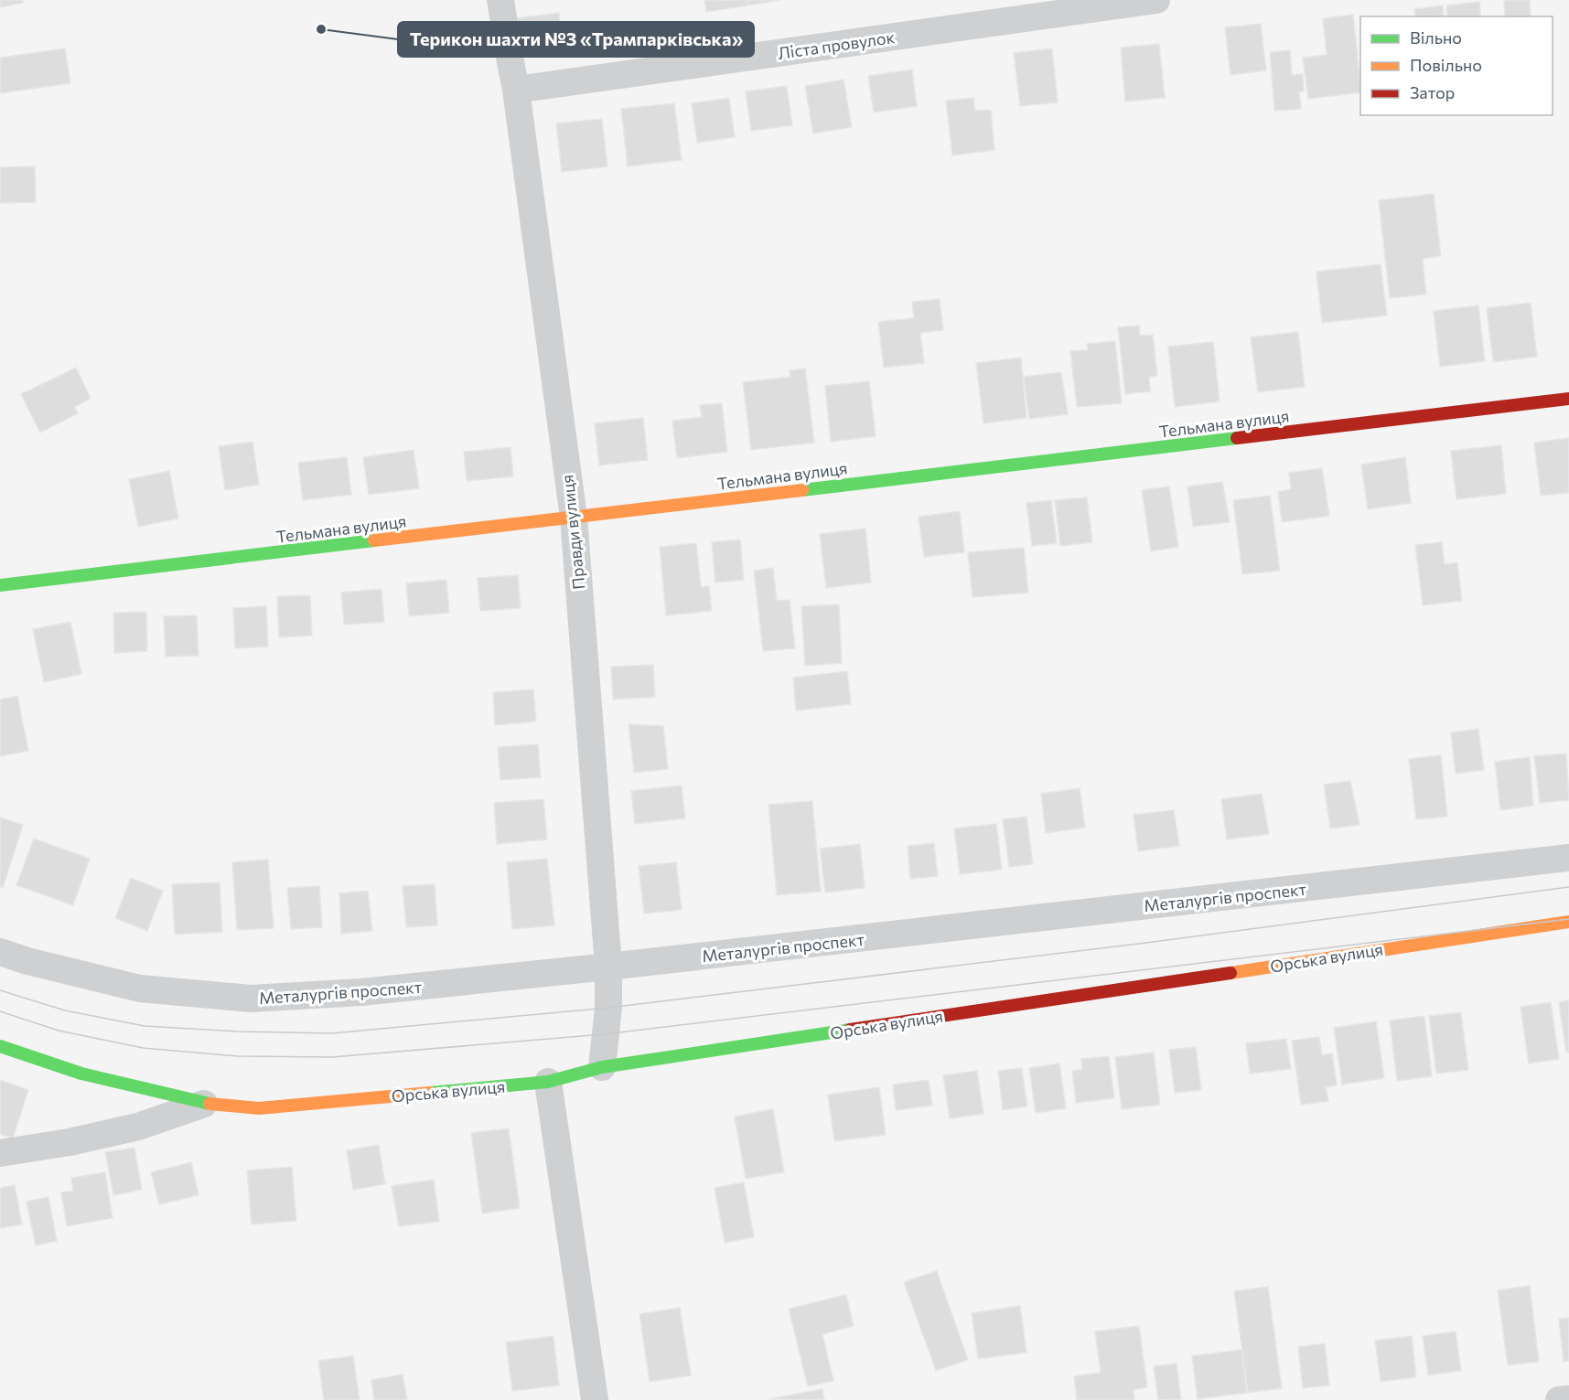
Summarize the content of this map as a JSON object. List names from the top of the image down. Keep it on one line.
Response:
{"streets":{"street":["Ліста провулок","Тельмана вулиця","Правди вулиця","Металургів проспект","Орська вулиця"]},"crossings":[["Ліста провулок","Правди вулиця"],["Тельмана вулиця","Правди вулиця"],["Правди вулиця","Металургів проспект"],["Правди вулиця","Орська вулиця"]],"places":["Терикон шахти №3 «Трампарківська»"],"legend":["Вільно","Повільно","Затор"]}
